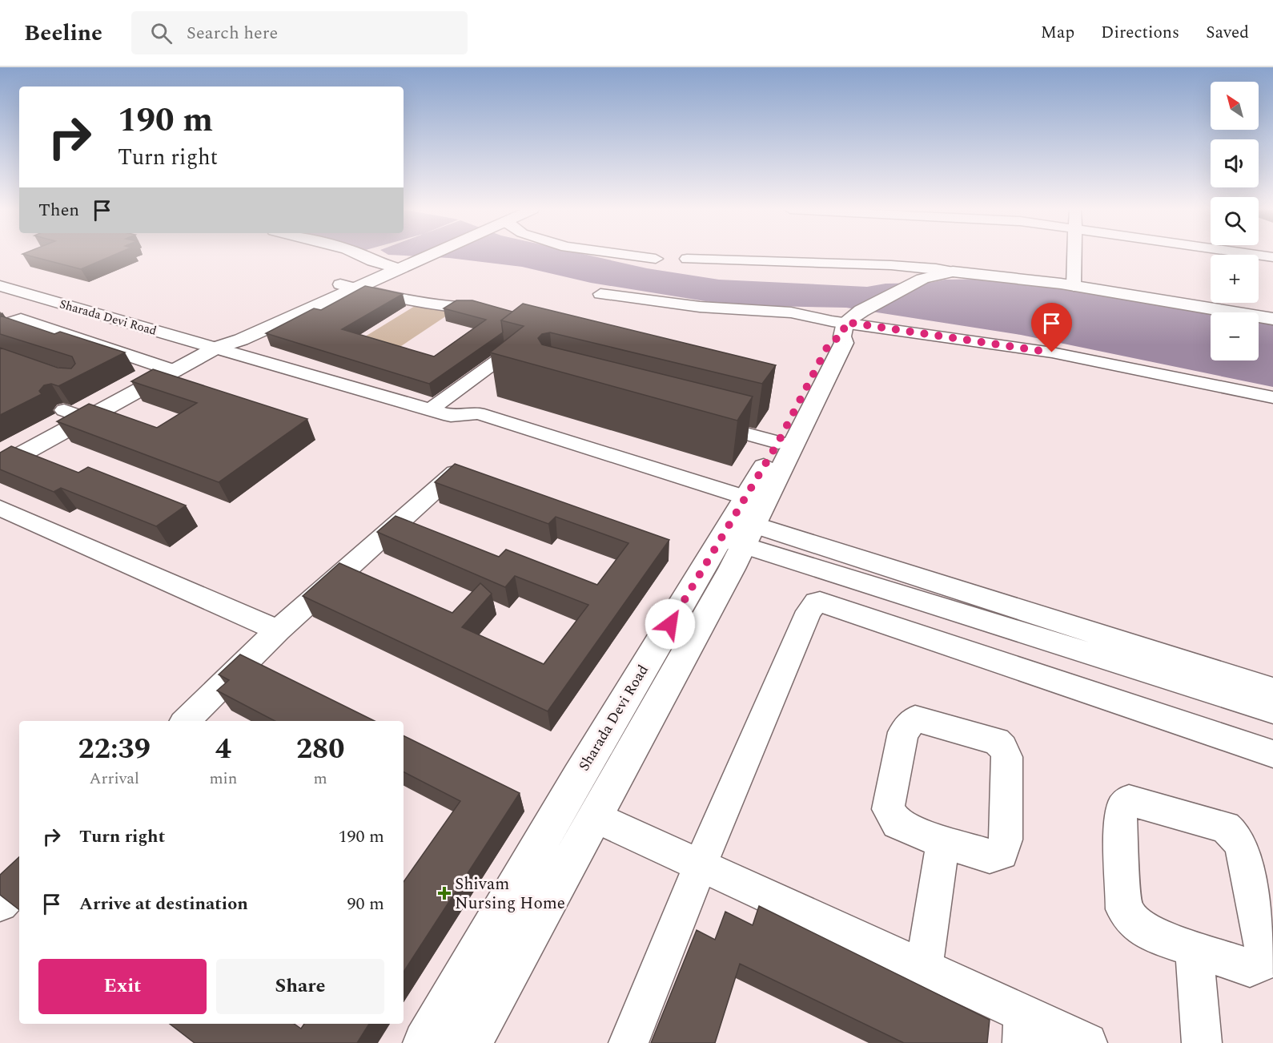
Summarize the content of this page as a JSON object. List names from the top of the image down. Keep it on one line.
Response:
{"streets":{"street":["Sharada Devi Road"]},"places":{"health":["Shivam Nursing Home"]},"north":"top left","page":{"header":"Beeline","search":"Search here","nav":["Map","Directions","Saved"],"map_buttons":["+","−"],"turn":["190 m","Turn right"],"then":"Then","eta":["22:39","Arrival","4","min","280","m"],"list":[{"name":"Turn right","value":"190 m"},{"name":"Arrive at destination","value":"90 m"}],"buttons":["Exit","Share"]}}
